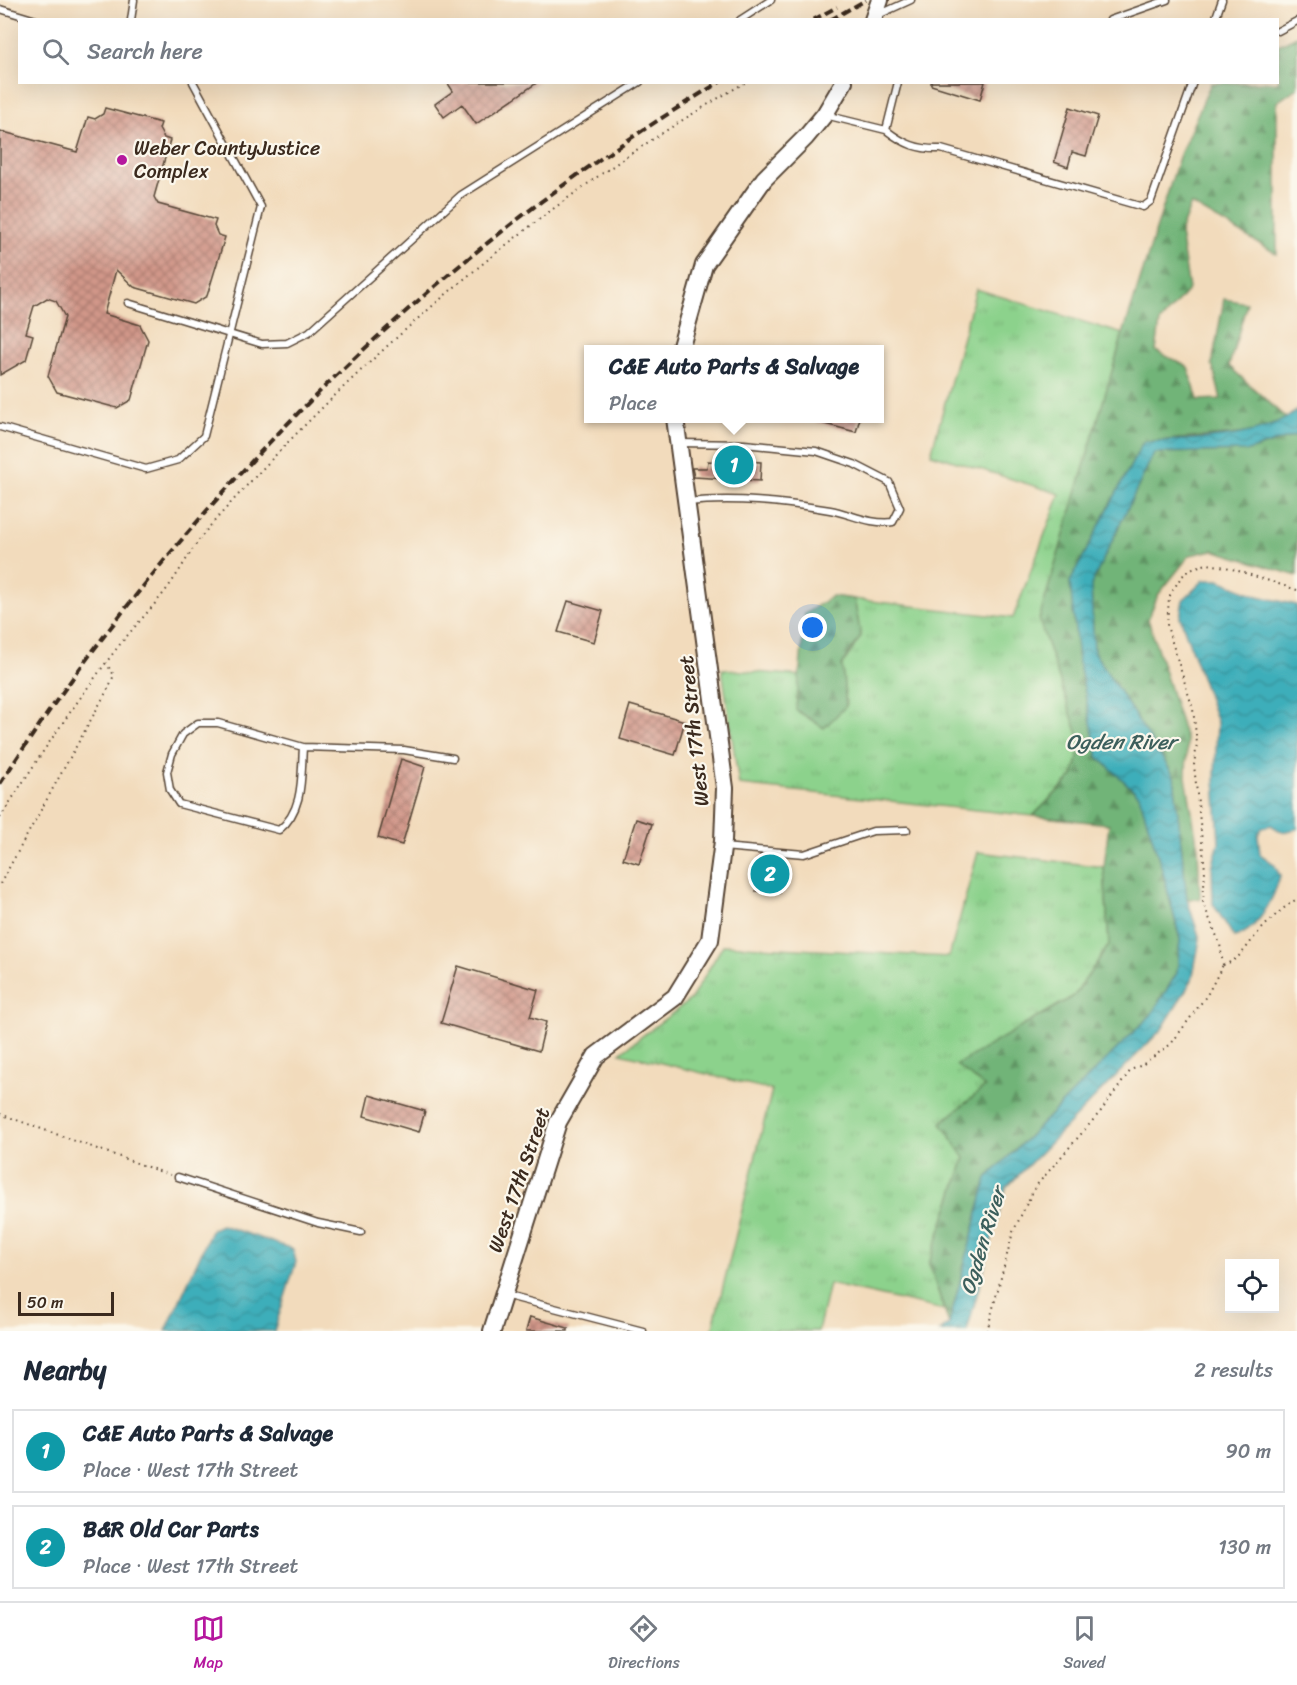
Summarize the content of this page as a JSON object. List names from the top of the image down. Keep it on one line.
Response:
{"streets":{"street":["West 17th Street"]},"water":["Ogden River"],"places":["Weber CountyJustice Complex"],"scale_bar":"50 m","page":{"search":"Search here","popup":["C&E Auto Parts & Salvage","Place"],"pins":["1","2"],"scale":"50 m","heading":["Nearby","2 results"],"list":[{"mark":"1","name":"C&E Auto Parts & Salvage","note":"Place · West 17th Street","value":"90 m"},{"mark":"2","name":"B&R Old Car Parts","note":"Place · West 17th Street","value":"130 m"}],"nav":["Map","Directions","Saved"]}}
